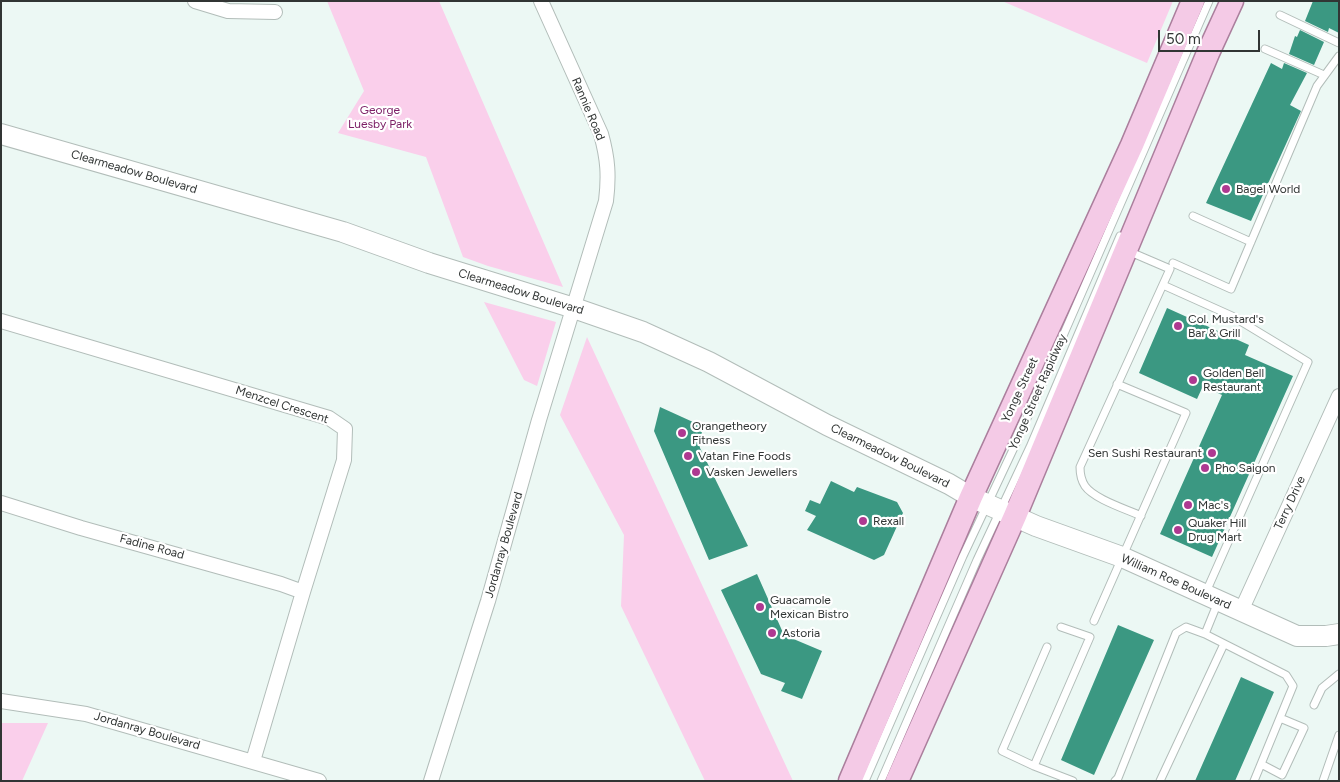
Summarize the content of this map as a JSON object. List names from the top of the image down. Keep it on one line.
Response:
{"streets":{"main road":["Yonge Street"],"street":["Rannie Road","Clearmeadow Boulevard","Menzcel Crescent","Terry Drive","Jordanray Boulevard","Fadine Road","William Roe Boulevard"],"lane":["Yonge Street Rapidway"]},"crossings":[["Rannie Road","Clearmeadow Boulevard"],["Rannie Road","Jordanray Boulevard"],["Clearmeadow Boulevard","Yonge Street"],["Clearmeadow Boulevard","Yonge Street Rapidway"],["Clearmeadow Boulevard","Jordanray Boulevard"],["Clearmeadow Boulevard","William Roe Boulevard"],["Yonge Street","Yonge Street Rapidway"],["Yonge Street","William Roe Boulevard"],["Yonge Street Rapidway","William Roe Boulevard"],["Menzcel Crescent","Jordanray Boulevard"],["Menzcel Crescent","Fadine Road"],["Terry Drive","William Roe Boulevard"]],"parks":["George Luesby Park"],"places":["Bagel World","Col. Mustard's Bar & Grill","Golden Bell Restaurant","Orangetheory Fitness","Sen Sushi Restaurant","Vatan Fine Foods","Pho Saigon","Vasken Jewellers","Mac's","Rexall","Quaker Hill Drug Mart","Guacamole Mexican Bistro","Astoria"],"scale_bar":"50 m"}
